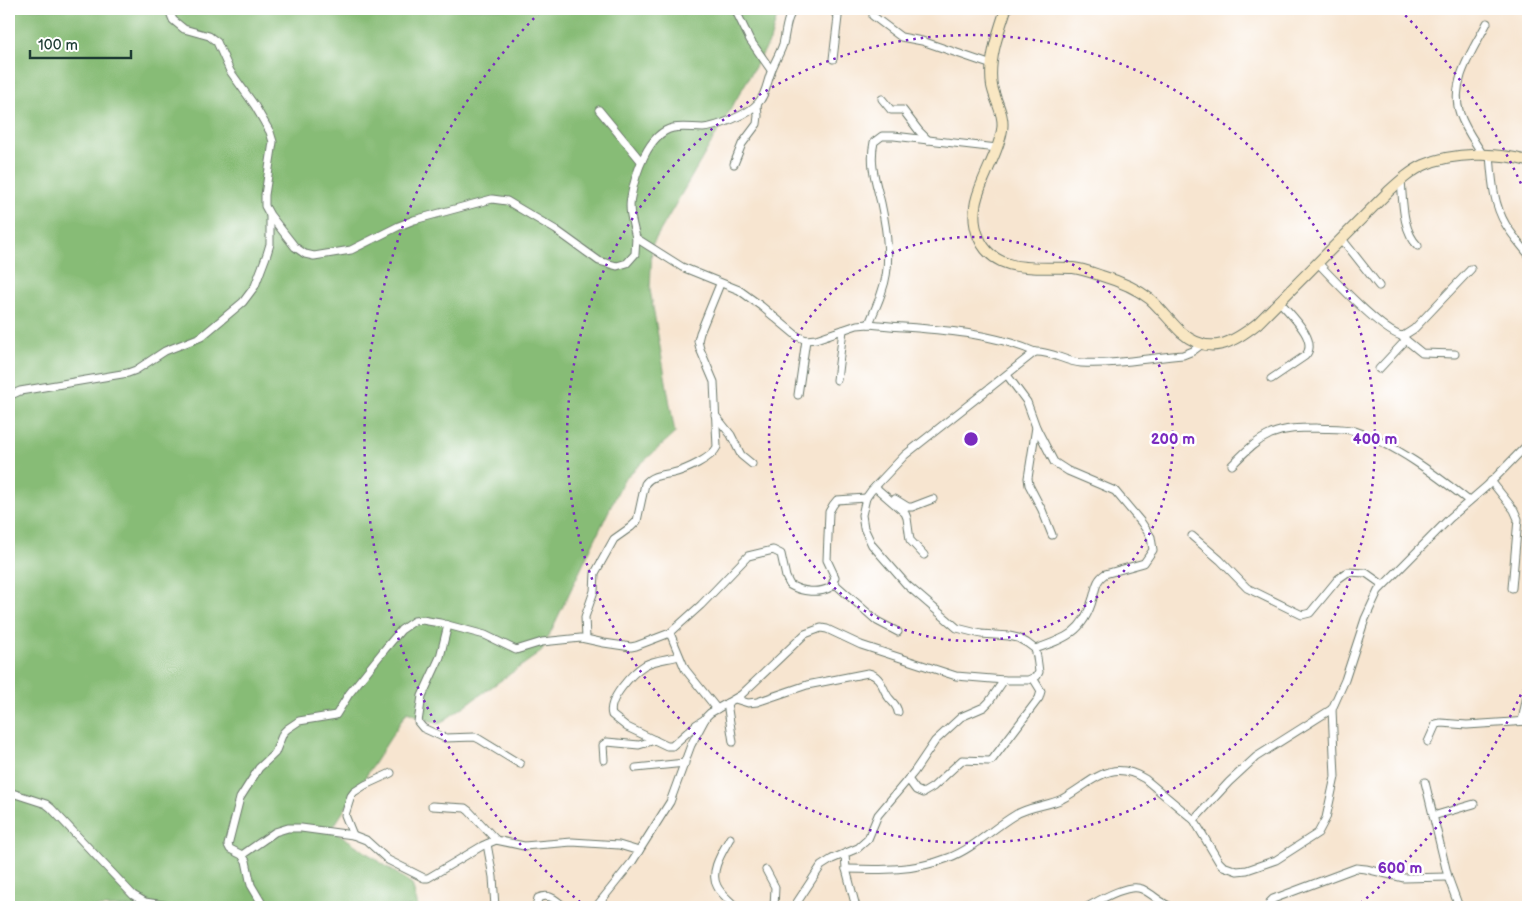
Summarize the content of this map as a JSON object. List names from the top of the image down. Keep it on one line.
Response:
{"scale_bar":"100 m","rings":["200 m","400 m","600 m"]}
